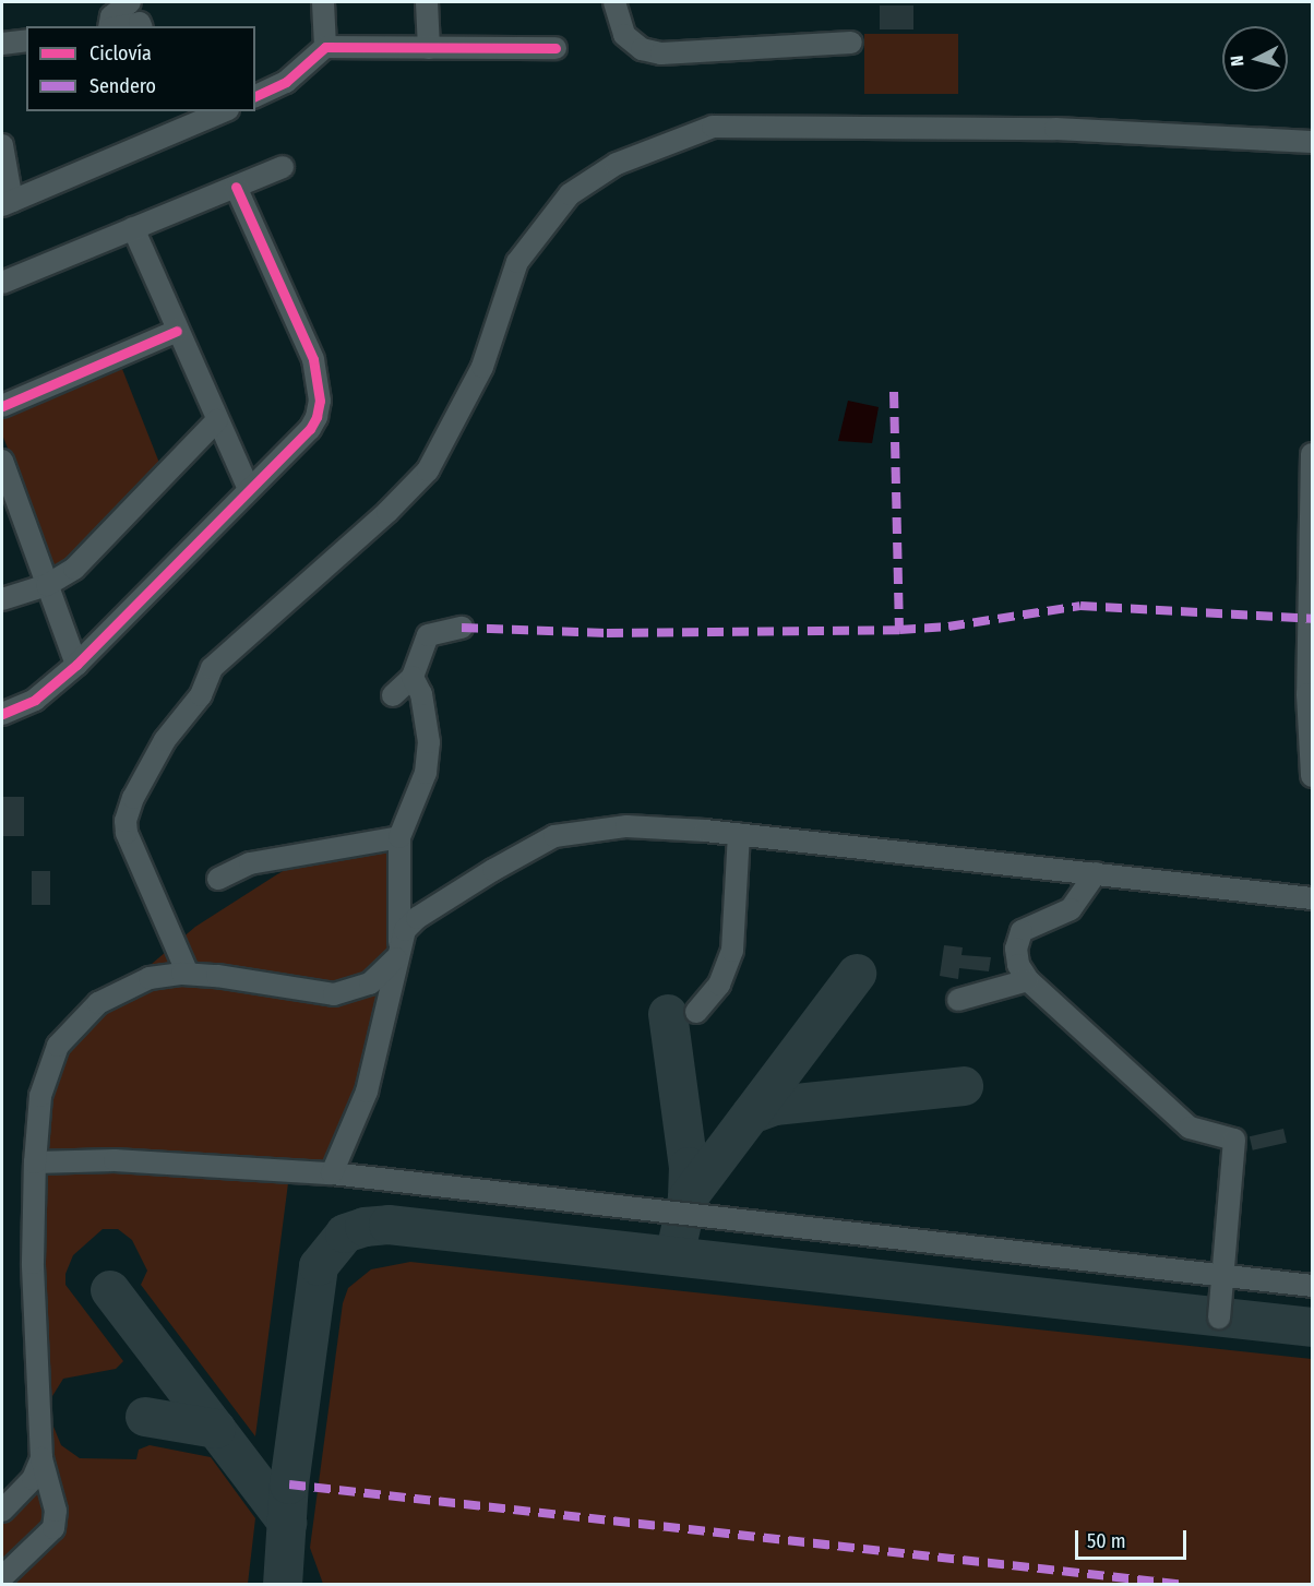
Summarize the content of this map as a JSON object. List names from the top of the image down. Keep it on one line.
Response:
{"legend":["Ciclovía","Sendero"],"scale_bar":"50 m","north":"left"}
